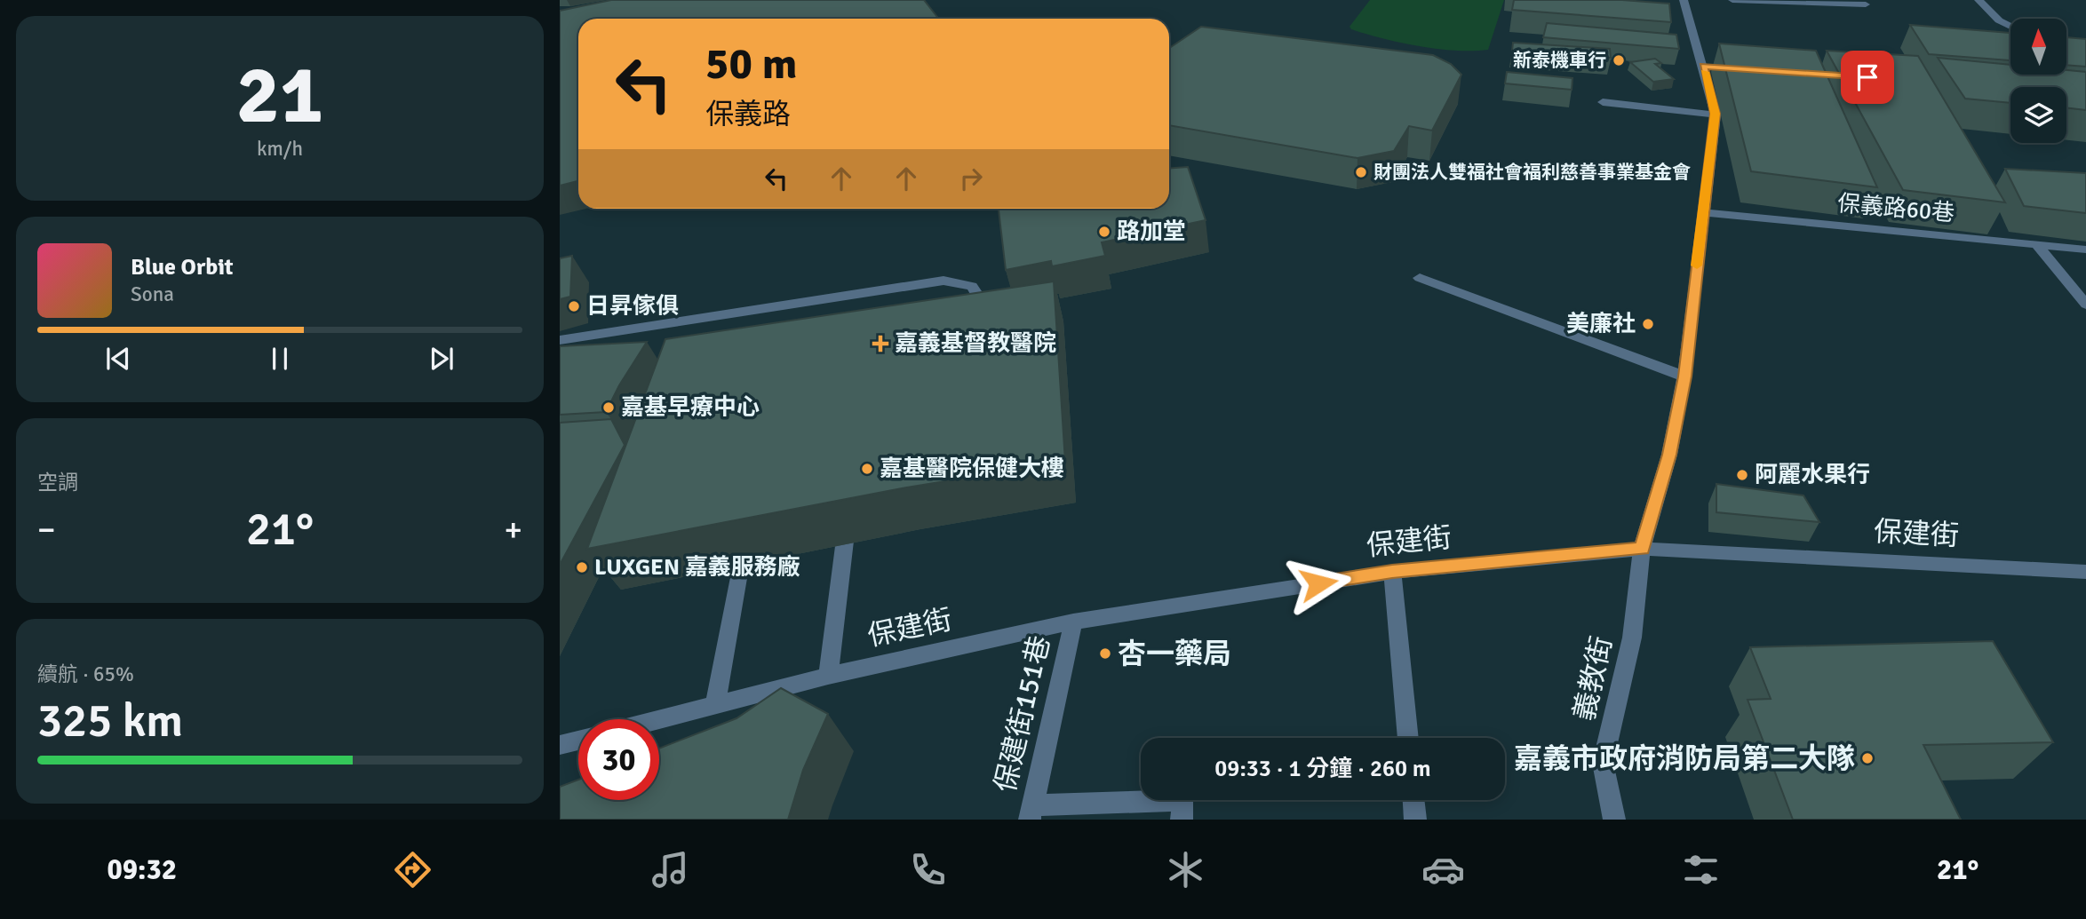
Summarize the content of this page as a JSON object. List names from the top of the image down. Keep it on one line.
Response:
{"streets":{"street":["保義路60巷","保建街","義教街","保建街151巷"]},"crossings":[["保義路60巷","義教街"],["保建街","義教街"],["保建街","保建街151巷"]],"places":{"other":["新泰機車行","財團法人雙福社會福利慈善事業基金會","路加堂","日昇傢俱","美廉社","嘉基早療中心","嘉基醫院保健大樓","阿麗水果行","LUXGEN 嘉義服務廠","杏一藥局","嘉義市政府消防局第二大隊"],"health":["嘉義基督教醫院"]},"north":"top","page":{"tile":[["21","km/h"],"空調",["續航 · 65%","325 km"]],"turn":["50 m","保義路"],"song":["Blue Orbit","Sona"],"heat":["−","21°","+"],"limit":"30","trip":"09:33 · 1 分鐘 · 260 m","tabs":["09:32","21°"]}}
